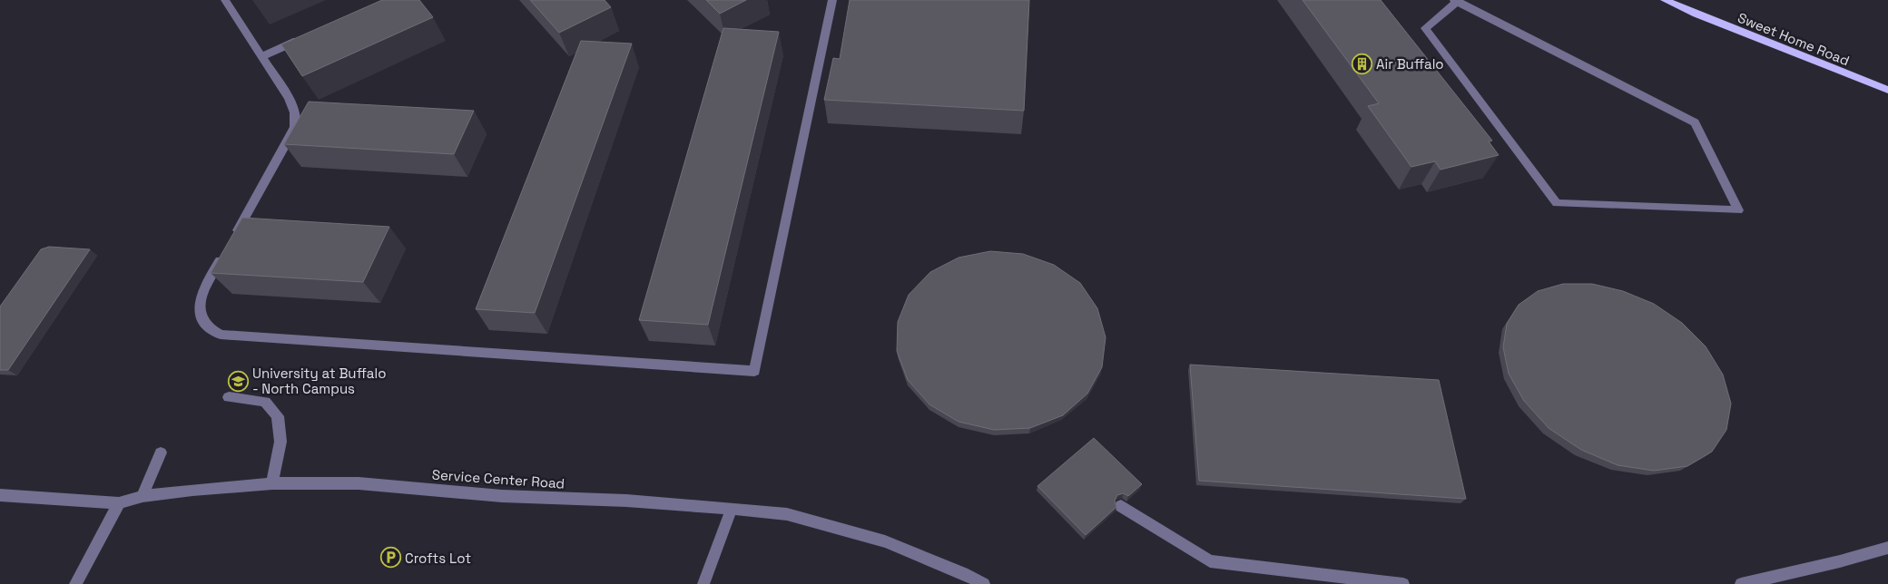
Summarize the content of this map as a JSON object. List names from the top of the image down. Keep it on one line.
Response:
{"streets":{"main road":["Sweet Home Road"],"street":["Service Center Road"]},"places":{"building":["Air Buffalo"],"school or university":["University at Buffalo - North Campus"],"parking":["Crofts Lot"]}}
